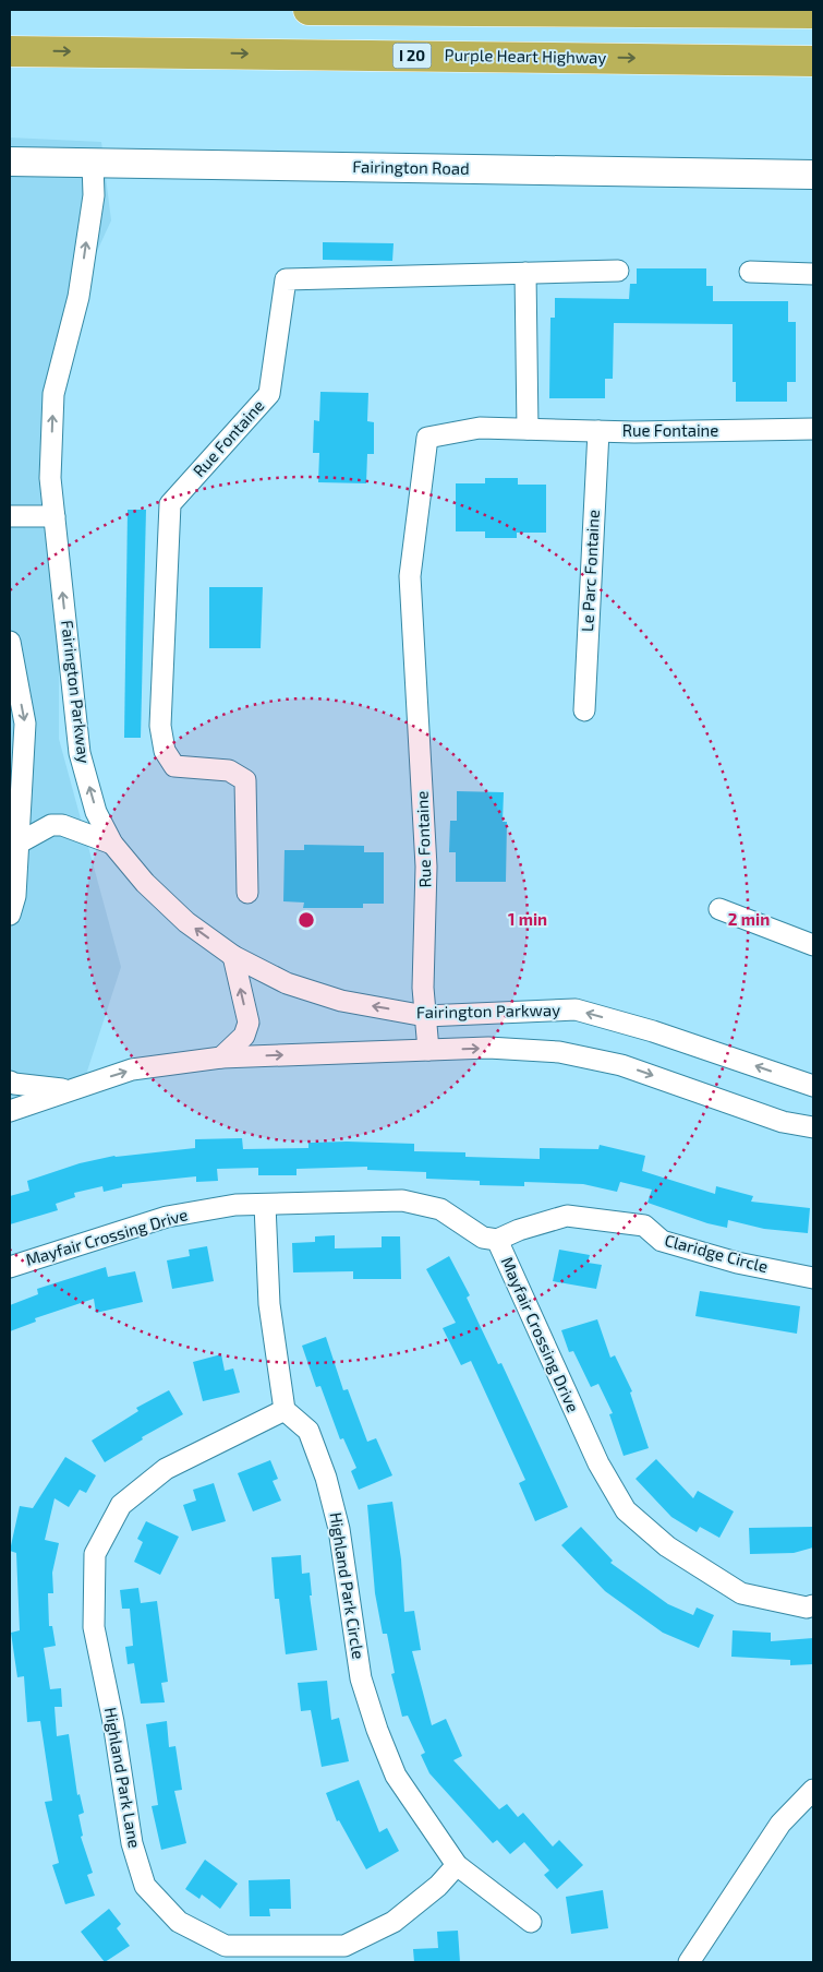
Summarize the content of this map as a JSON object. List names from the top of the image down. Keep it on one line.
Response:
{"streets":{"highway":["I 20","Purple Heart Highway"],"street":["Fairington Road","Rue Fontaine","Le Parc Fontaine","Fairington Parkway","Mayfair Crossing Drive","Claridge Circle","Highland Park Circle","Highland Park Lane"]},"crossings":[["Fairington Road","Fairington Parkway"],["Rue Fontaine","Le Parc Fontaine"],["Rue Fontaine","Fairington Parkway"],["Mayfair Crossing Drive","Claridge Circle"],["Highland Park Circle","Highland Park Lane"]],"one_way":["Fairington Parkway"],"rings":["1 min","2 min"]}
